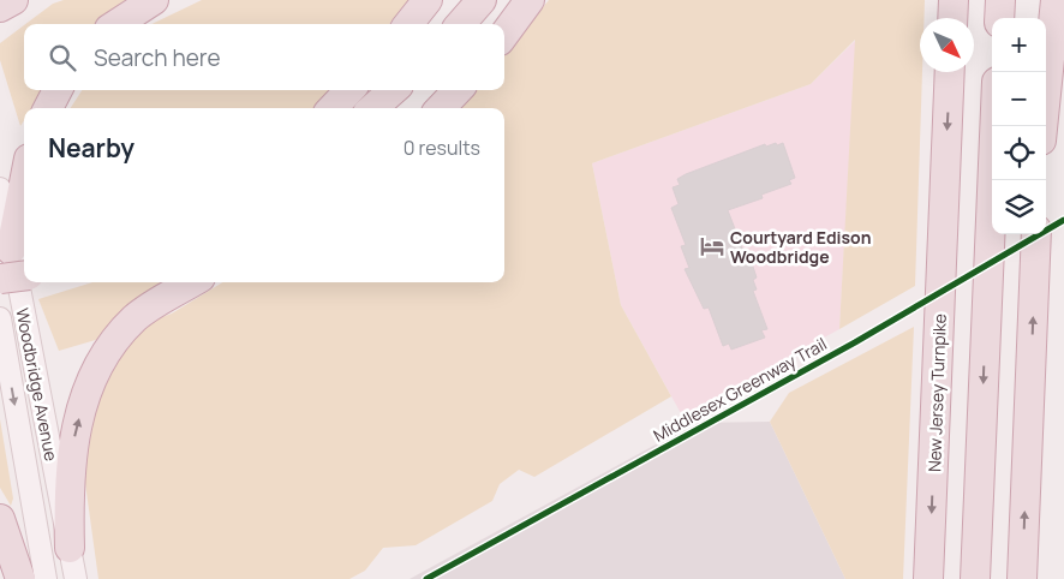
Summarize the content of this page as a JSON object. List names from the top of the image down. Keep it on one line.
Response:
{"streets":{"highway":["New Jersey Turnpike"],"main road":["Woodbridge Avenue"],"cycle path":["Middlesex Greenway Trail"]},"places":{"hotel":["Courtyard Edison Woodbridge"]},"north":"bottom right","page":{"map_buttons":["+","−"],"search":"Search here","heading":["Nearby","0 results"]}}
